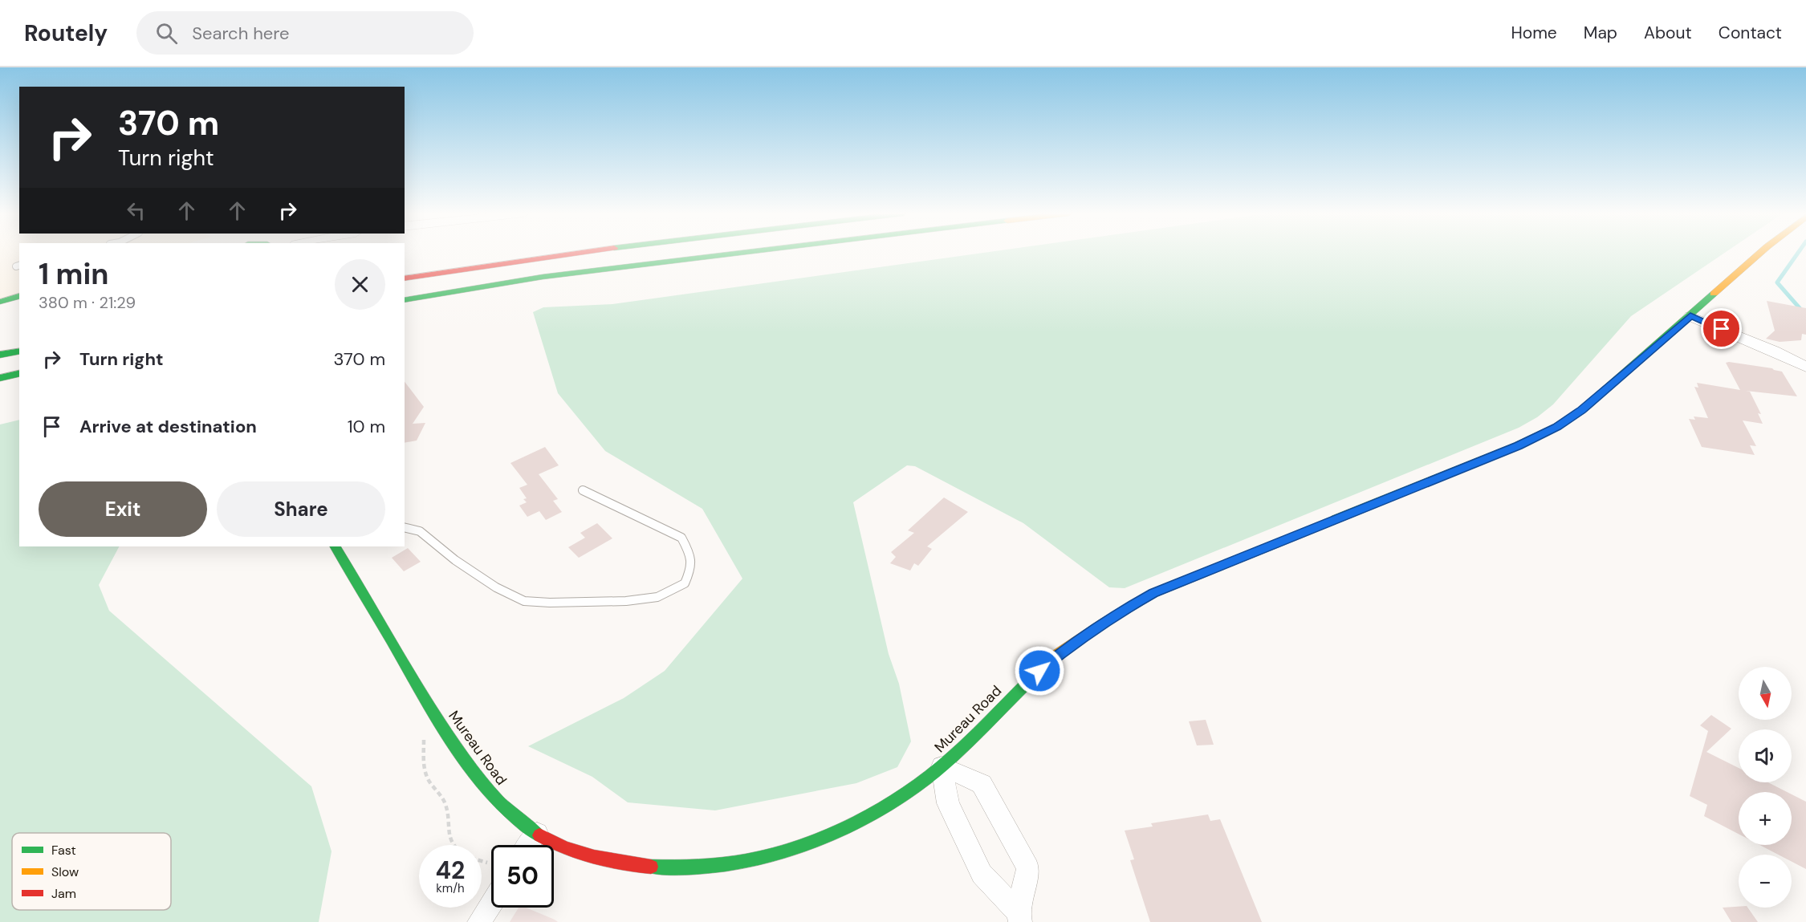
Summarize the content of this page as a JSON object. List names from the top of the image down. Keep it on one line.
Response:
{"streets":{"main road":["Mureau Road"]},"legend":["Fast","Slow","Jam"],"north":"bottom","page":{"header":"Routely","search":"Search here","nav":["Home","Map","About","Contact"],"turn":["370 m","Turn right"],"heading":["1 min","380 m · 21:29"],"list":[{"name":"Turn right","value":"370 m"},{"name":"Arrive at destination","value":"10 m"}],"buttons":["Exit","Share"],"map_buttons":["+","−"],"speed":"42 km/h","limit":"50"}}
